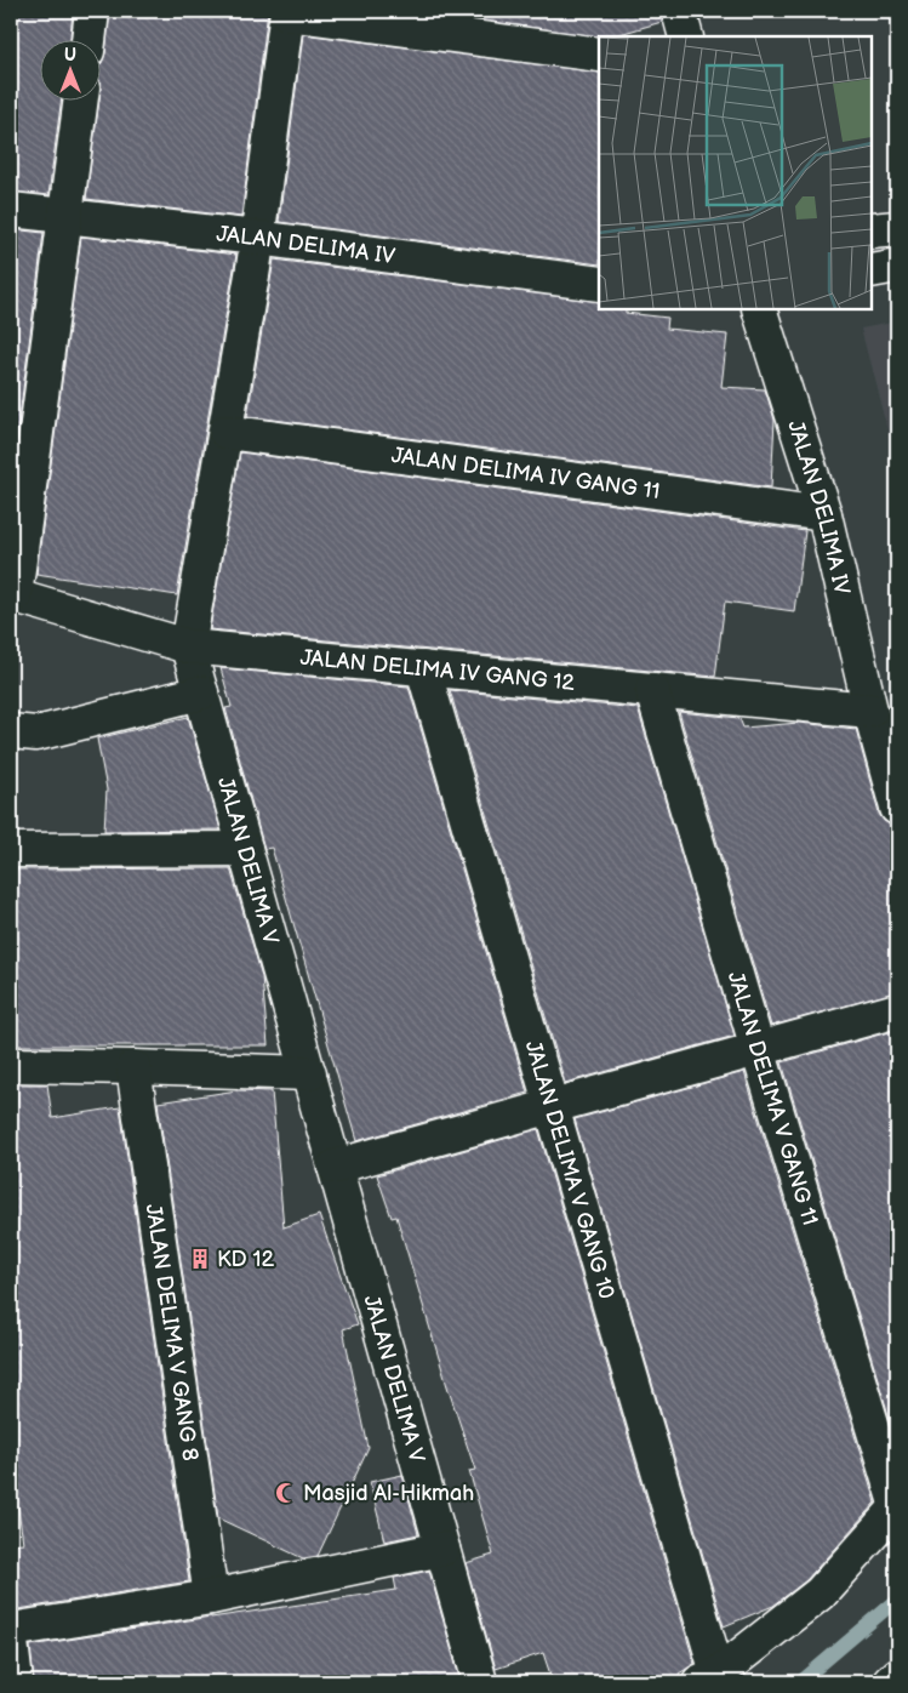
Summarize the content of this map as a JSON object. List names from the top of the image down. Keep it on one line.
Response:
{"streets":{"street":["JALAN DELIMA IV","JALAN DELIMA IV GANG 11","JALAN DELIMA IV GANG 12","JALAN DELIMA V","JALAN DELIMA V GANG 11","JALAN DELIMA V GANG 10","JALAN DELIMA V GANG 8"]},"crossings":[["JALAN DELIMA IV","JALAN DELIMA IV GANG 11"],["JALAN DELIMA IV","JALAN DELIMA IV GANG 12"],["JALAN DELIMA IV GANG 12","JALAN DELIMA V"],["JALAN DELIMA IV GANG 12","JALAN DELIMA V GANG 11"],["JALAN DELIMA IV GANG 12","JALAN DELIMA V GANG 10"]],"places":{"building":["KD 12"],"mosque":["Masjid Al-Hikmah"]},"north":"top"}
